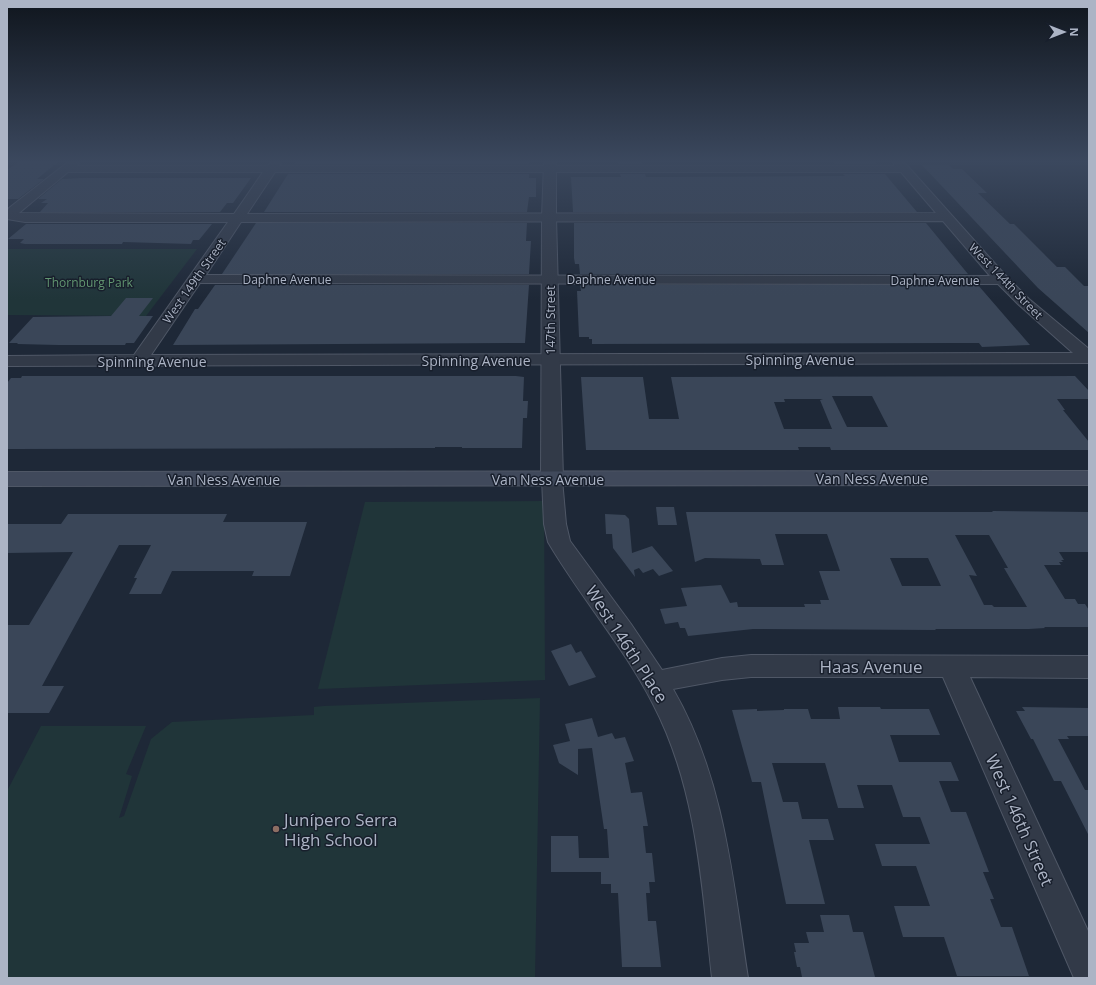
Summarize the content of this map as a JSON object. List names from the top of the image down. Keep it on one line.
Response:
{"streets":{"main road":["Van Ness Avenue"],"street":["Daphne Avenue","West 149th Street","West 144th Street","147th Street","Spinning Avenue","West 146th Place","Haas Avenue","West 146th Street"]},"crossings":[["Daphne Avenue","West 149th Street"],["Daphne Avenue","West 144th Street"],["Daphne Avenue","147th Street"],["West 149th Street","Spinning Avenue"],["West 144th Street","Spinning Avenue"],["147th Street","Spinning Avenue"],["147th Street","Van Ness Avenue"],["147th Street","West 146th Place"],["Van Ness Avenue","West 146th Place"],["West 146th Place","Haas Avenue"],["Haas Avenue","West 146th Street"]],"parks":["Thornburg Park"],"places":["Junípero Serra High School"],"north":"right"}
